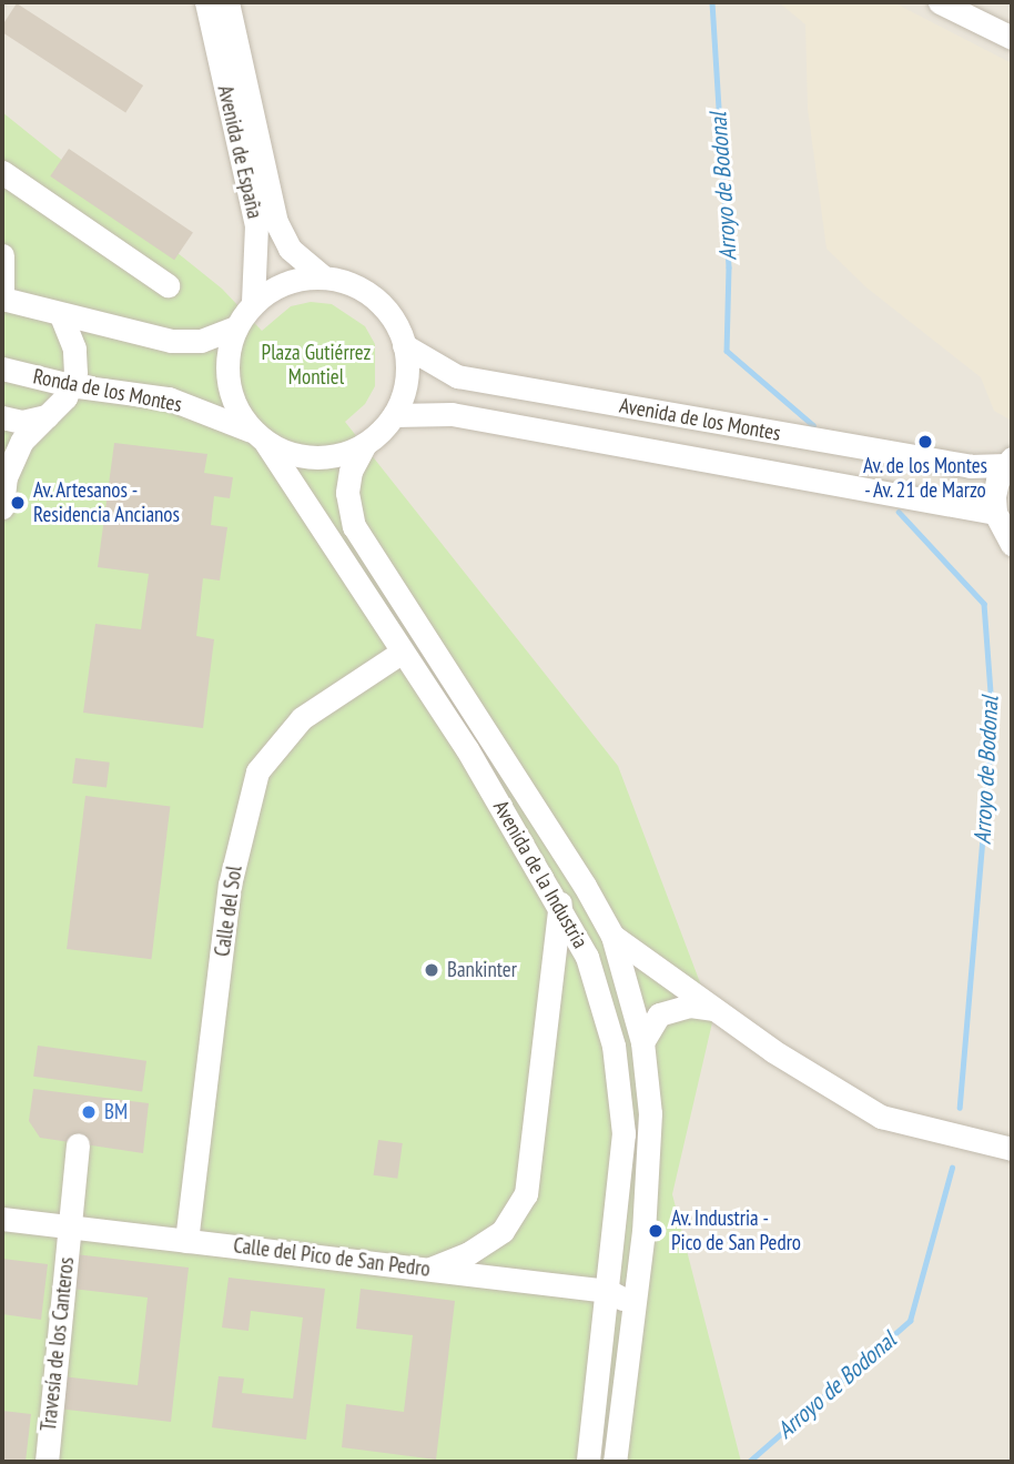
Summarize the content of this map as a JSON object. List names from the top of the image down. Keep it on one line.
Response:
{"streets":{"street":["Avenida de España","Ronda de los Montes","Avenida de los Montes","Avenida de la Industria","Calle del Sol","Calle del Pico de San Pedro","Travesía de los Canteros"]},"crossings":[["Avenida de España","Ronda de los Montes"],["Avenida de España","Avenida de los Montes"],["Avenida de España","Avenida de la Industria"],["Ronda de los Montes","Avenida de los Montes"],["Ronda de los Montes","Avenida de la Industria"],["Avenida de los Montes","Avenida de la Industria"],["Avenida de la Industria","Calle del Sol"],["Avenida de la Industria","Calle del Pico de San Pedro"],["Calle del Sol","Calle del Pico de San Pedro"],["Calle del Pico de San Pedro","Travesía de los Canteros"]],"water":["Arroyo de Bodonal"],"parks":["Plaza Gutiérrez Montiel"],"places":["Av. de los Montes - Av. 21 de Marzo","Av. Artesanos - Residencia Ancianos","Bankinter","BM","Av. Industria - Pico de San Pedro"]}
